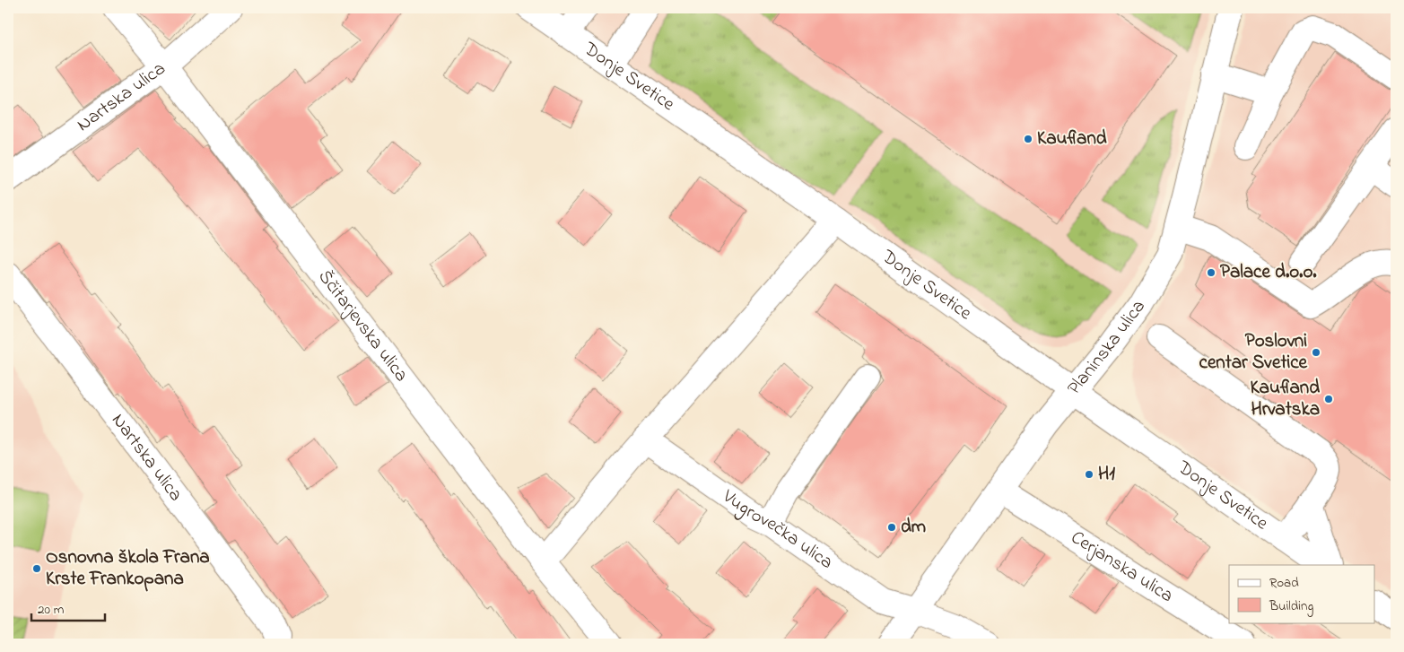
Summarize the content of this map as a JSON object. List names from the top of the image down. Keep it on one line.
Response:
{"streets":{"street":["Donje Svetice","Nartska ulica","Ščitarjevska ulica","Planinska ulica","Vugrovečka ulica","Cerjanska ulica"]},"crossings":[["Donje Svetice","Planinska ulica"],["Nartska ulica","Ščitarjevska ulica"],["Planinska ulica","Vugrovečka ulica"],["Planinska ulica","Cerjanska ulica"]],"places":["Kaufland","Palace d.o.o.","Poslovni centar Svetice","Kaufland Hrvatska","H1","dm","Osnovna škola Frana Krste Frankopana"],"legend":["Road","Building"],"scale_bar":"20 m"}
